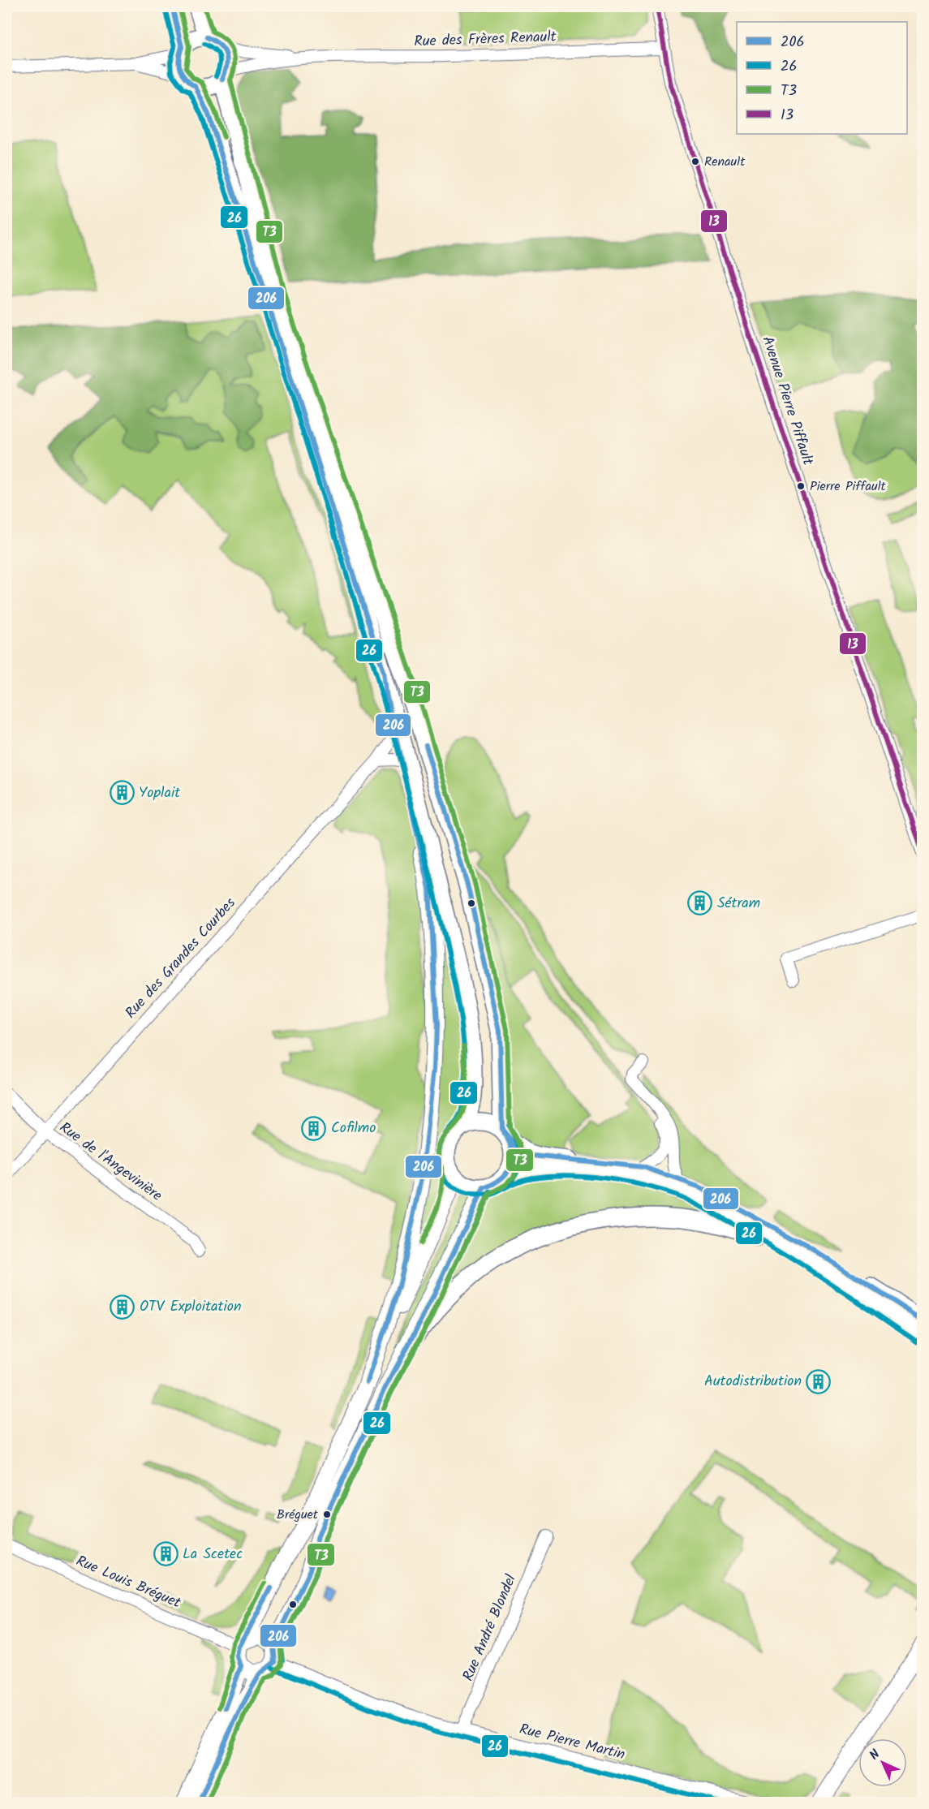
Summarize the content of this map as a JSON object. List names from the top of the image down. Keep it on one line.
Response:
{"streets":{"street":["Rue des Frères Renault","Avenue Pierre Piffault","Rue des Grandes Courbes","Rue de l'Angevinière","Rue Louis Bréguet","Rue André Blondel","Rue Pierre Martin"]},"crossings":[["Rue des Frères Renault","Avenue Pierre Piffault"],["Rue des Grandes Courbes","Rue de l'Angevinière"],["Rue Louis Bréguet","Rue Pierre Martin"],["Rue André Blondel","Rue Pierre Martin"]],"places":{"other":["Renault","Pierre Piffault","Bréguet"],"building":["Yoplait","Sétram","Cofilmo","OTV Exploitation","Autodistribution","La Scetec"]},"lines":["transit line 206","transit line T3","transit line 13","transit line 26"],"legend":["206","26","T3","13"],"north":"top left"}
